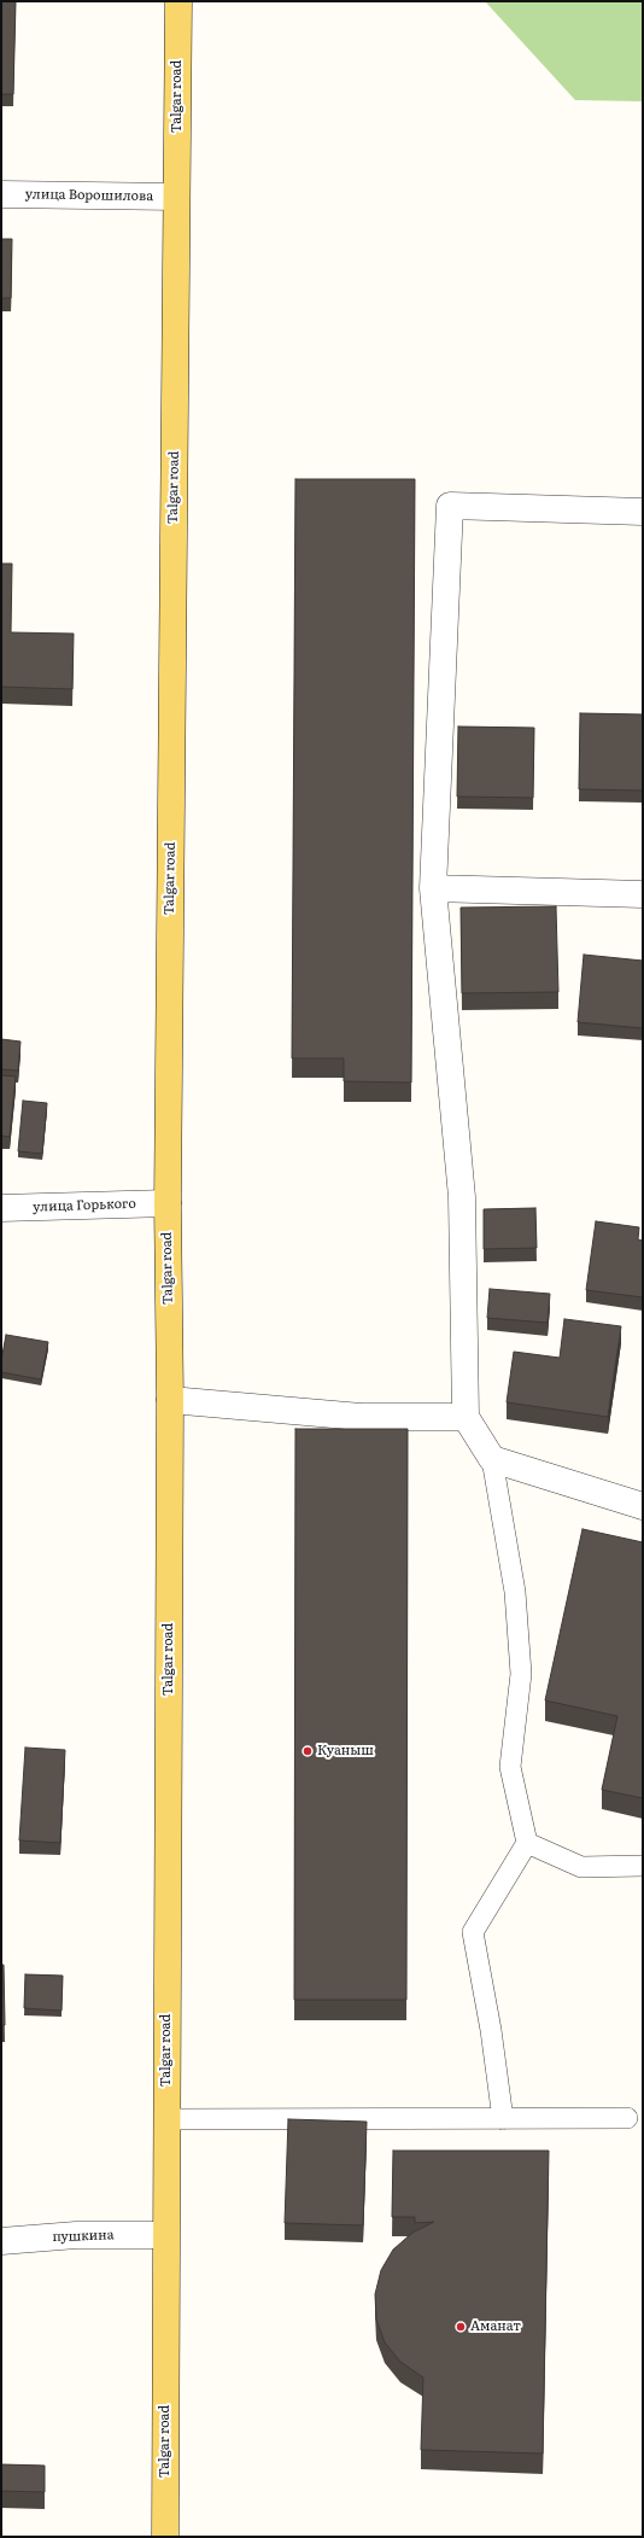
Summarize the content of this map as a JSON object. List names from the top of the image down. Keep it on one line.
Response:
{"streets":{"main road":["Talgar road"],"street":["улица Ворошилова","улица Горького","пушкина"]},"crossings":[["Talgar road","улица Ворошилова"],["Talgar road","улица Горького"],["Talgar road","пушкина"]],"places":["Куаныш","Аманат"]}
